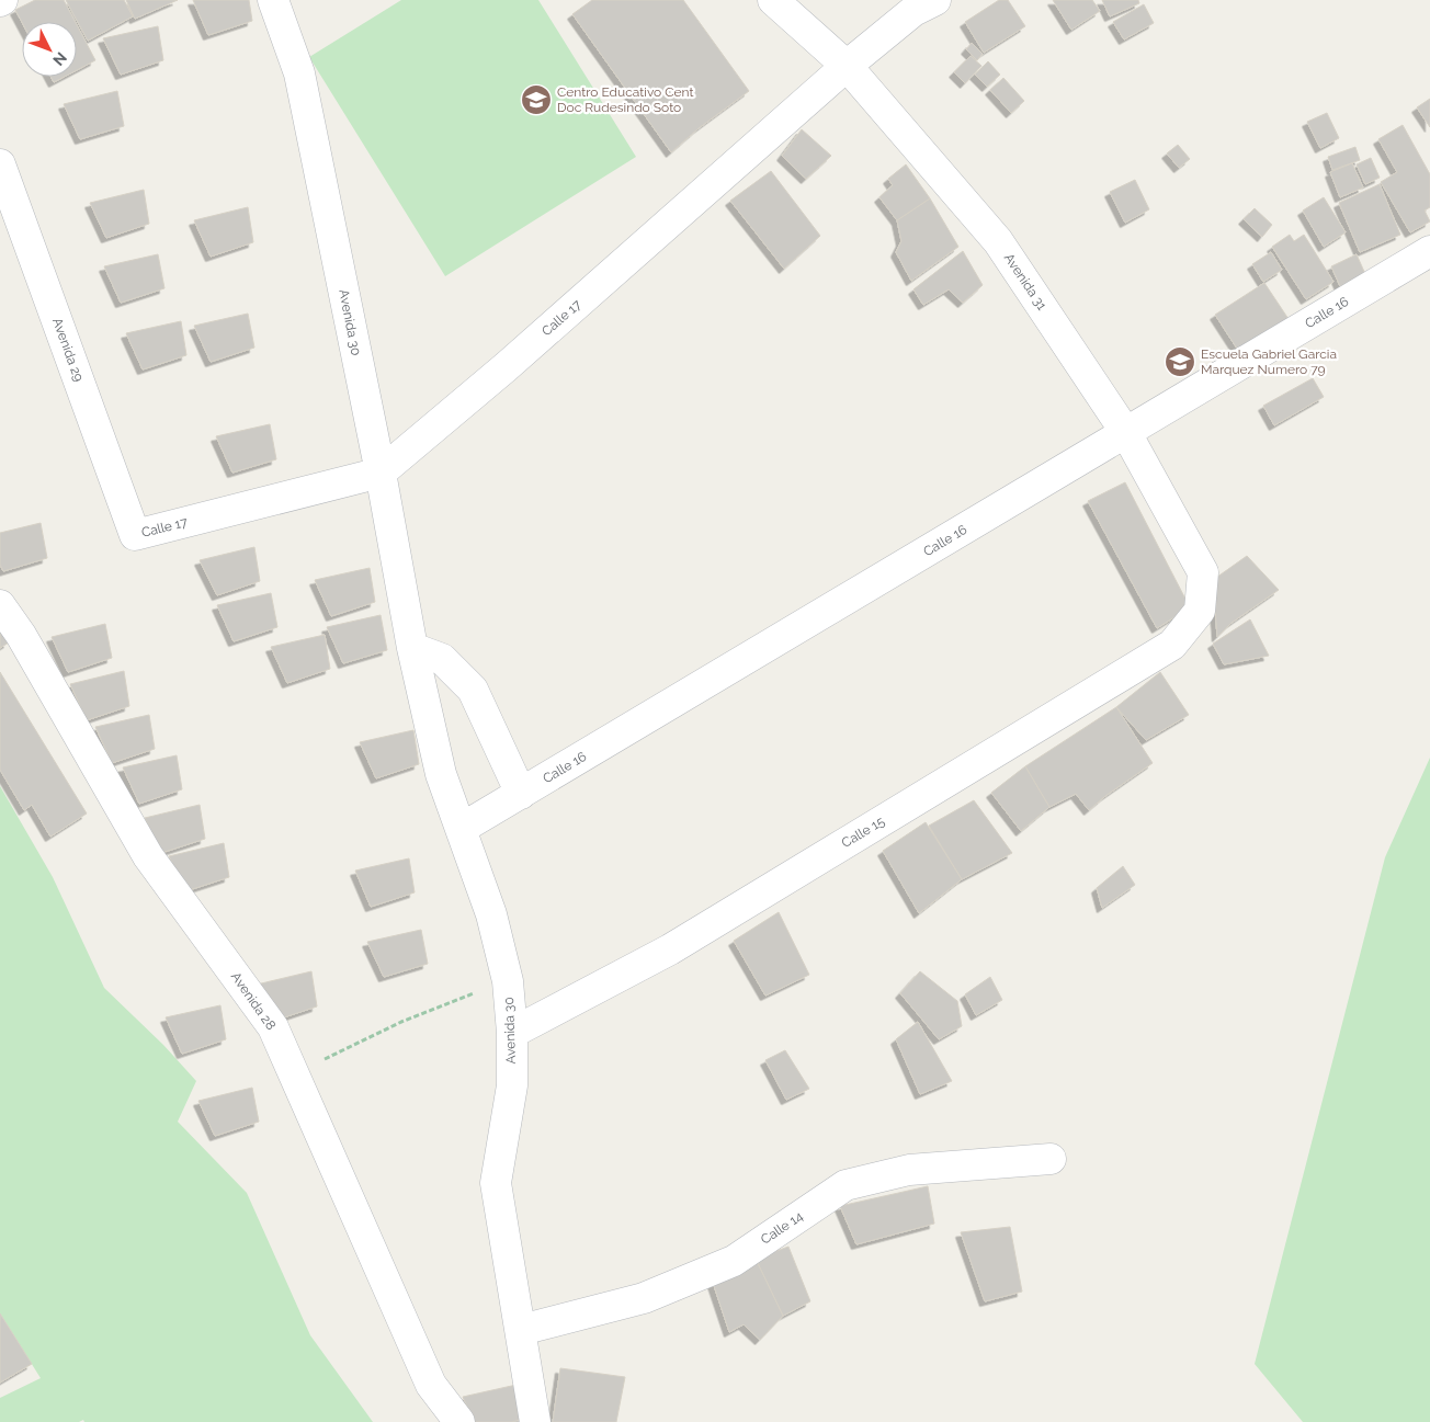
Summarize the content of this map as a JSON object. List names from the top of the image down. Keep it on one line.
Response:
{"streets":{"street":["Avenida 31","Calle 16","Calle 17","Avenida 30","Avenida 29","Calle 15","Avenida 28","Calle 14"]},"crossings":[["Avenida 31","Calle 16"],["Avenida 31","Calle 17"],["Avenida 31","Calle 15"],["Calle 16","Avenida 30"],["Calle 17","Avenida 30"],["Calle 17","Avenida 29"],["Avenida 30","Calle 15"],["Avenida 30","Calle 14"]],"places":{"school or university":["Centro Educativo Cent Doc Rudesindo Soto","Escuela Gabriel Garcia Marquez Numero 79"]},"north":"bottom right"}
